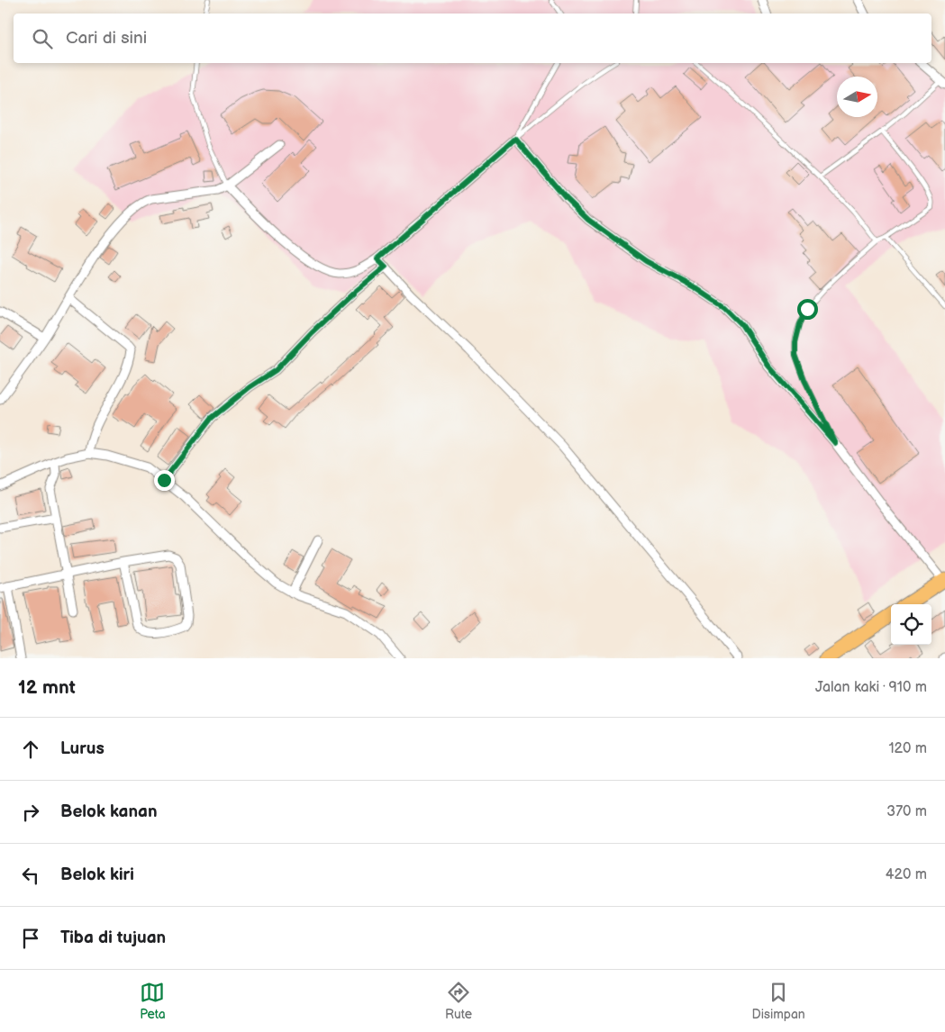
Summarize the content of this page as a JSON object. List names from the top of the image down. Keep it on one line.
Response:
{"north":"right","page":{"search":"Cari di sini","heading":["12 mnt","Jalan kaki · 910 m"],"list":[["Lurus","120 m"],["Belok kanan","370 m"],["Belok kiri","420 m"],"Tiba di tujuan"],"nav":["Peta","Rute","Disimpan"]}}
